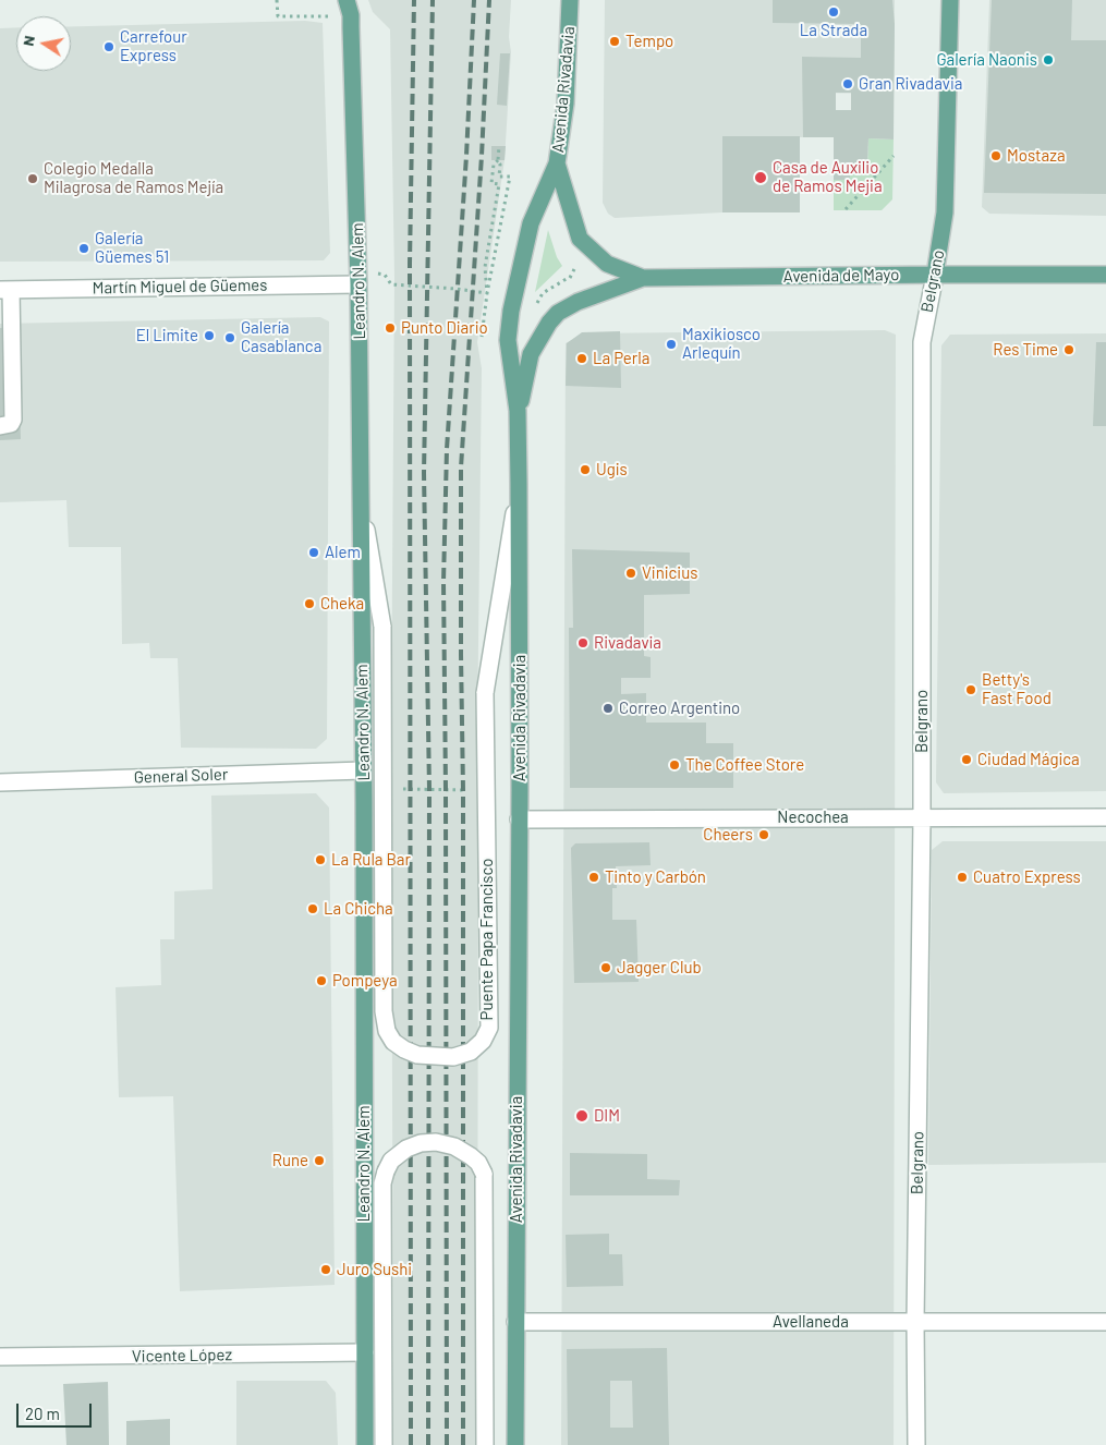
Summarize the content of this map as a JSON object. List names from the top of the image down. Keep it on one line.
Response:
{"streets":{"main road":["Avenida Rivadavia","Avenida de Mayo","Leandro N. Alem","Belgrano"],"street":["Martín Miguel de Güemes","General Soler","Necochea","Puente Papa Francisco","Avellaneda","Vicente López"]},"crossings":[["Avenida Rivadavia","Avenida de Mayo"],["Avenida Rivadavia","Necochea"],["Avenida Rivadavia","Puente Papa Francisco"],["Avenida Rivadavia","Avellaneda"],["Avenida de Mayo","Belgrano"],["Leandro N. Alem","Martín Miguel de Güemes"],["Leandro N. Alem","General Soler"],["Leandro N. Alem","Puente Papa Francisco"],["Leandro N. Alem","Vicente López"],["Belgrano","Necochea"],["Belgrano","Avellaneda"]],"places":["La Strada","Tempo","Carrefour Express","Galería Naonis","Gran Rivadavia","Mostaza","Casa de Auxilio de Ramos Mejia","Colegio Medalla Milagrosa de Ramos Mejía","Galería Güemes 51","Punto Diario","El Limite","Galería Casablanca","Maxikiosco Arlequín","Res Time","La Perla","Ugis","Alem","Vinicius","Cheka","Rivadavia","Betty's Fast Food","Correo Argentino","Ciudad Mágica","The Coffee Store","Cheers","La Rula Bar","Tinto y Carbón","Cuatro Express","La Chicha","Jagger Club","Pompeya","DIM","Rune","Juro Sushi"],"scale_bar":"20 m","north":"left"}
